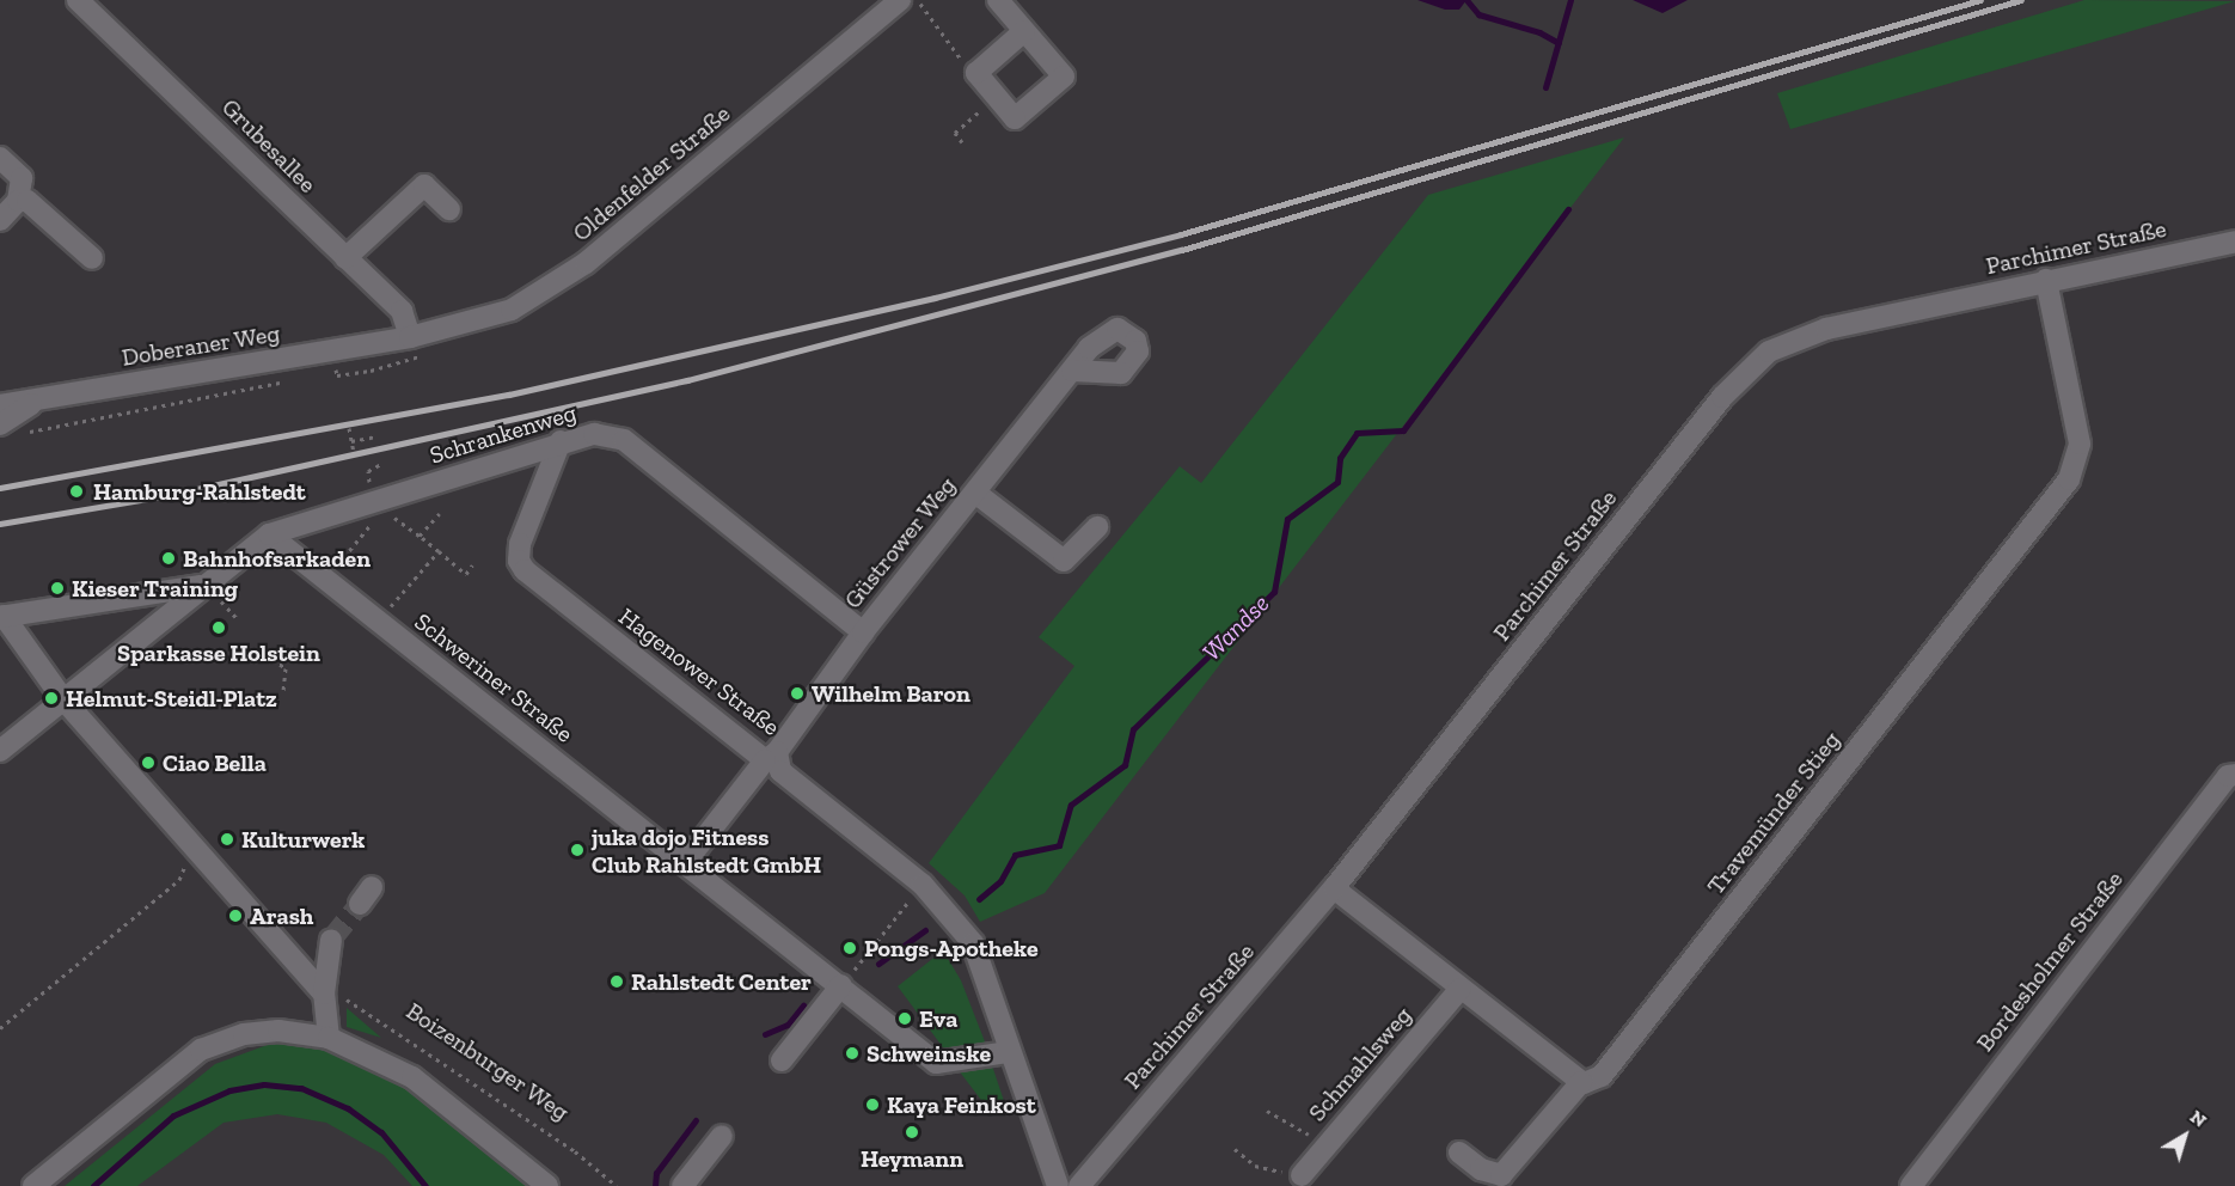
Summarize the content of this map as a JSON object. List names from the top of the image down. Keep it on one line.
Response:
{"streets":{"street":["Grubesallee","Oldenfelder Straße","Parchimer Straße","Doberaner Weg","Schrankenweg","Güstrower Weg","Hagenower Straße","Schweriner Straße","Travemünder Stieg","Bordesholmer Straße","Schmahlsweg"],"path":["Boizenburger Weg"]},"crossings":[["Grubesallee","Oldenfelder Straße"],["Grubesallee","Doberaner Weg"],["Oldenfelder Straße","Doberaner Weg"],["Parchimer Straße","Travemünder Stieg"],["Schrankenweg","Güstrower Weg"],["Schrankenweg","Hagenower Straße"],["Schrankenweg","Schweriner Straße"],["Güstrower Weg","Hagenower Straße"],["Hagenower Straße","Schweriner Straße"]],"water":["Wandse"],"places":["Hamburg-Rahlstedt","Bahnhofsarkaden","Kieser Training","Sparkasse Holstein","Wilhelm Baron","Helmut-Steidl-Platz","Ciao Bella","Kulturwerk","juka dojo Fitness Club Rahlstedt GmbH","Arash","Pongs-Apotheke","Rahlstedt Center","Eva","Schweinske","Kaya Feinkost","Heymann"],"north":"top right"}
